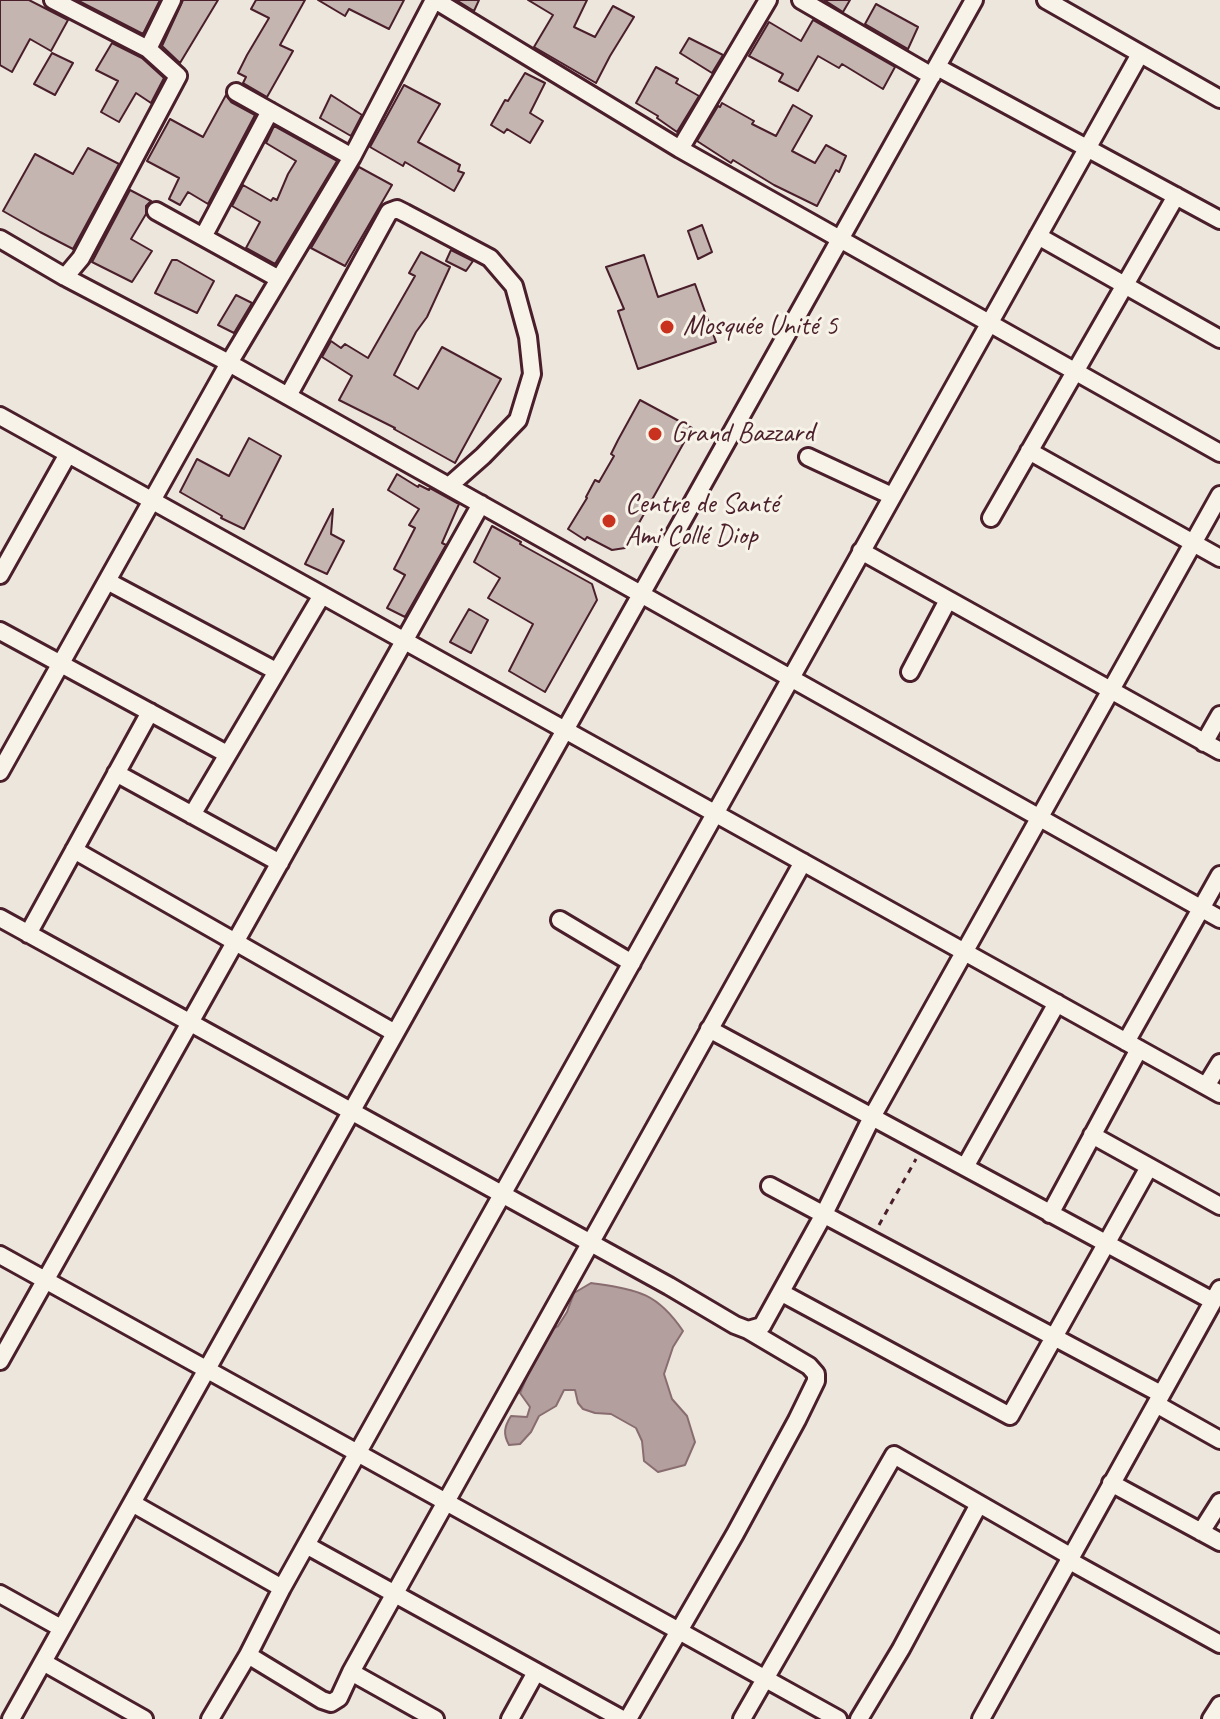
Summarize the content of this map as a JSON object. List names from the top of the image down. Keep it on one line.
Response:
{"places":["Mosquée Unité 5","Grand Bazzard","Centre de Santé Ami Collé Diop"]}
